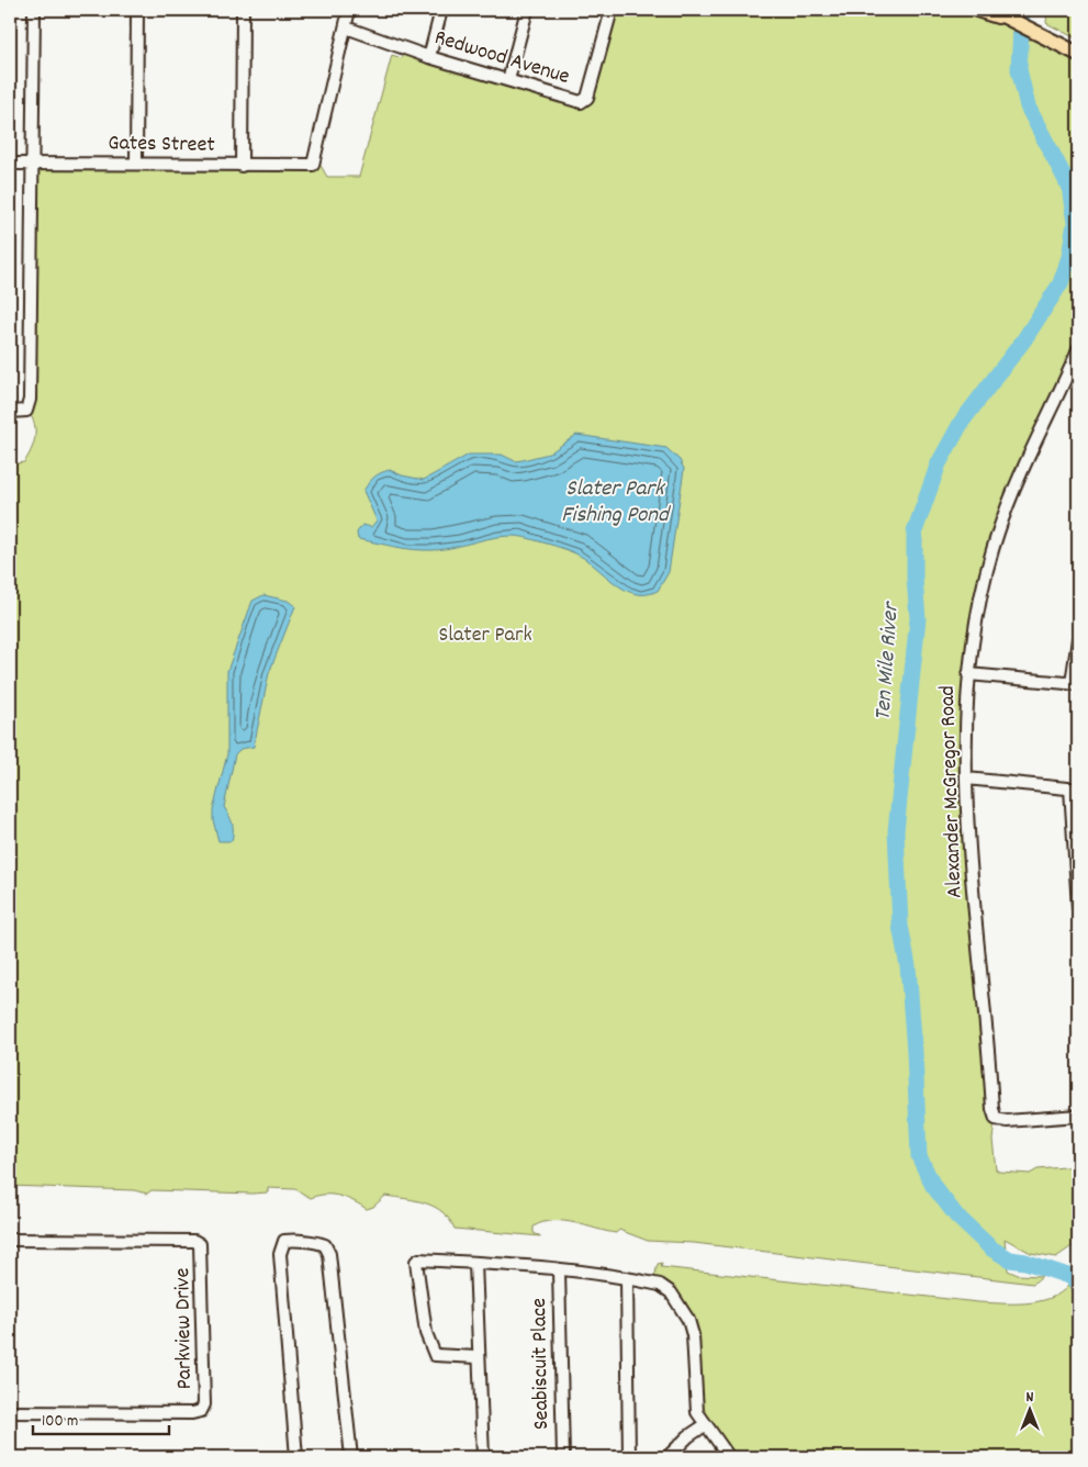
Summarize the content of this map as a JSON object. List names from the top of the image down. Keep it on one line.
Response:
{"streets":{"street":["Redwood Avenue","Gates Street","Alexander McGregor Road","Parkview Drive","Seabiscuit Place"]},"crossings":[["Redwood Avenue","Gates Street"]],"water":["Slater Park Fishing Pond","Ten Mile River"],"parks":["Slater Park"],"scale_bar":"100 m","north":"top"}
